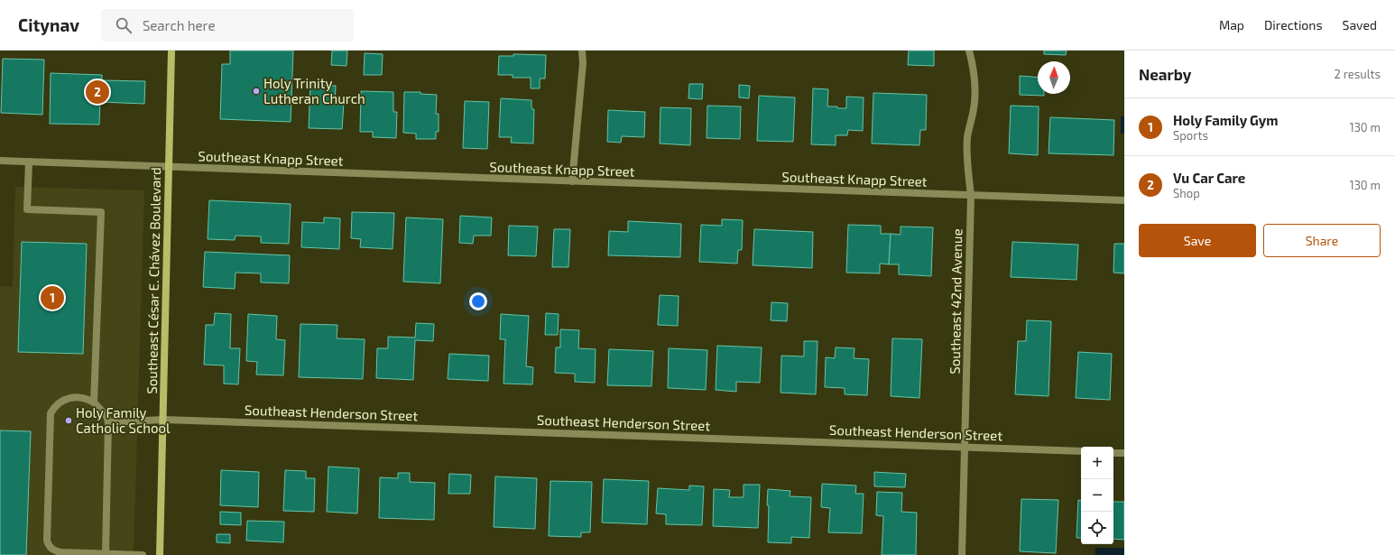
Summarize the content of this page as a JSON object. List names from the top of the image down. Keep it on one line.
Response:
{"streets":{"street":["Southeast Knapp Street","Southeast César E. Chávez Boulevard","Southeast 42nd Avenue","Southeast Henderson Street"]},"crossings":[["Southeast Knapp Street","Southeast César E. Chávez Boulevard"],["Southeast Knapp Street","Southeast 42nd Avenue"],["Southeast César E. Chávez Boulevard","Southeast Henderson Street"],["Southeast 42nd Avenue","Southeast Henderson Street"]],"places":["Holy Trinity Lutheran Church","Holy Family Catholic School"],"north":"top","page":{"header":"Citynav","search":"Search here","nav":["Map","Directions","Saved"],"heading":["Nearby","2 results"],"pins":["2","1"],"list":[{"mark":"1","name":"Holy Family Gym","note":"Sports","value":"130 m"},{"mark":"2","name":"Vu Car Care","note":"Shop","value":"130 m"}],"buttons":["Save","Share"],"map_buttons":["+","−"]}}
